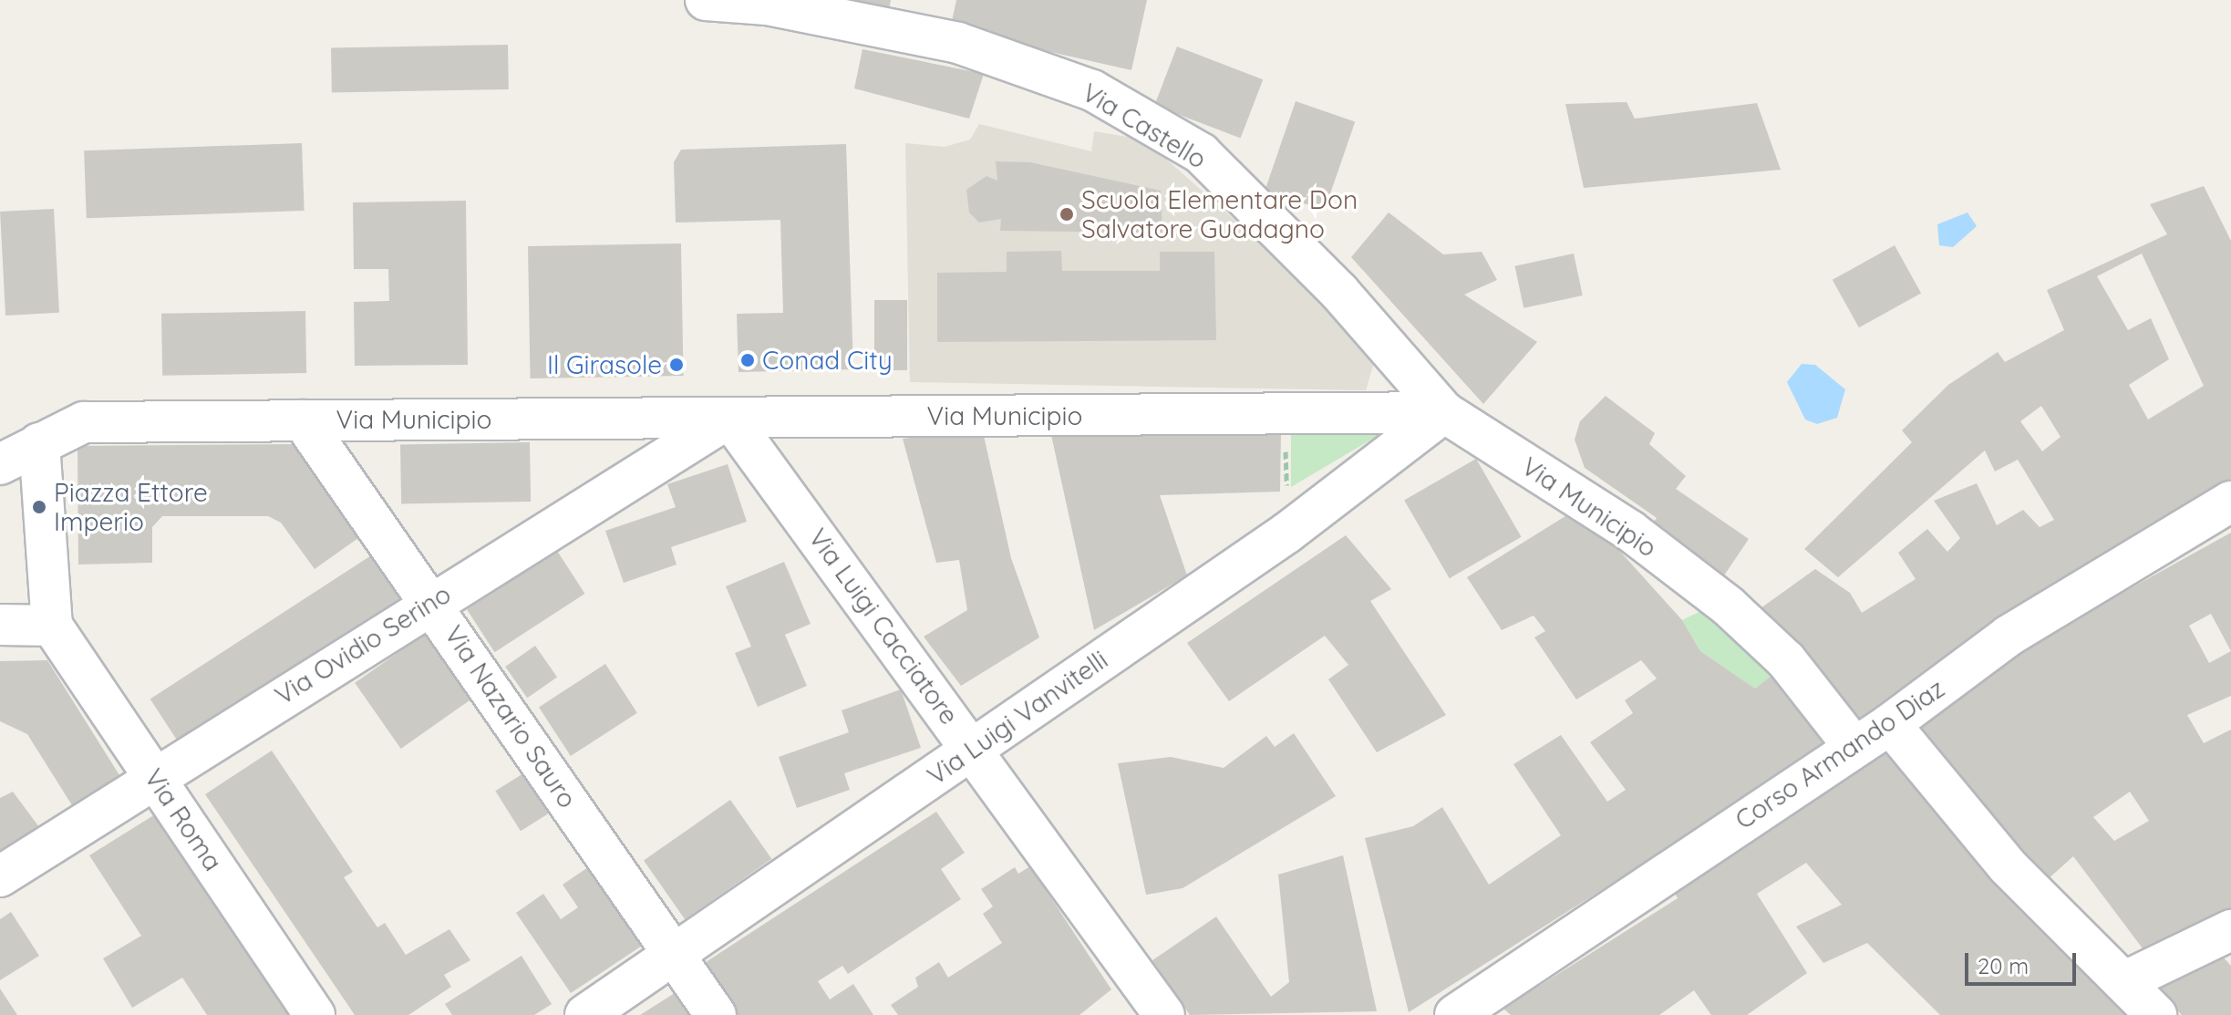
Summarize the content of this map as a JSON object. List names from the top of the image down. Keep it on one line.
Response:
{"streets":{"street":["Via Castello","Via Municipio","Via Luigi Cacciatore","Via Ovidio Serino","Via Nazario Sauro","Via Luigi Vanvitelli","Corso Armando Diaz","Via Roma"]},"crossings":[["Via Castello","Via Municipio"],["Via Castello","Via Luigi Vanvitelli"],["Via Municipio","Via Luigi Cacciatore"],["Via Municipio","Via Ovidio Serino"],["Via Municipio","Via Nazario Sauro"],["Via Municipio","Via Luigi Vanvitelli"],["Via Municipio","Corso Armando Diaz"],["Via Luigi Cacciatore","Via Ovidio Serino"],["Via Luigi Cacciatore","Via Luigi Vanvitelli"],["Via Ovidio Serino","Via Nazario Sauro"],["Via Ovidio Serino","Via Roma"],["Via Nazario Sauro","Via Luigi Vanvitelli"]],"places":["Scuola Elementare Don Salvatore Guadagno","Conad City","Il Girasole","Piazza Ettore Imperio"],"scale_bar":"20 m"}
